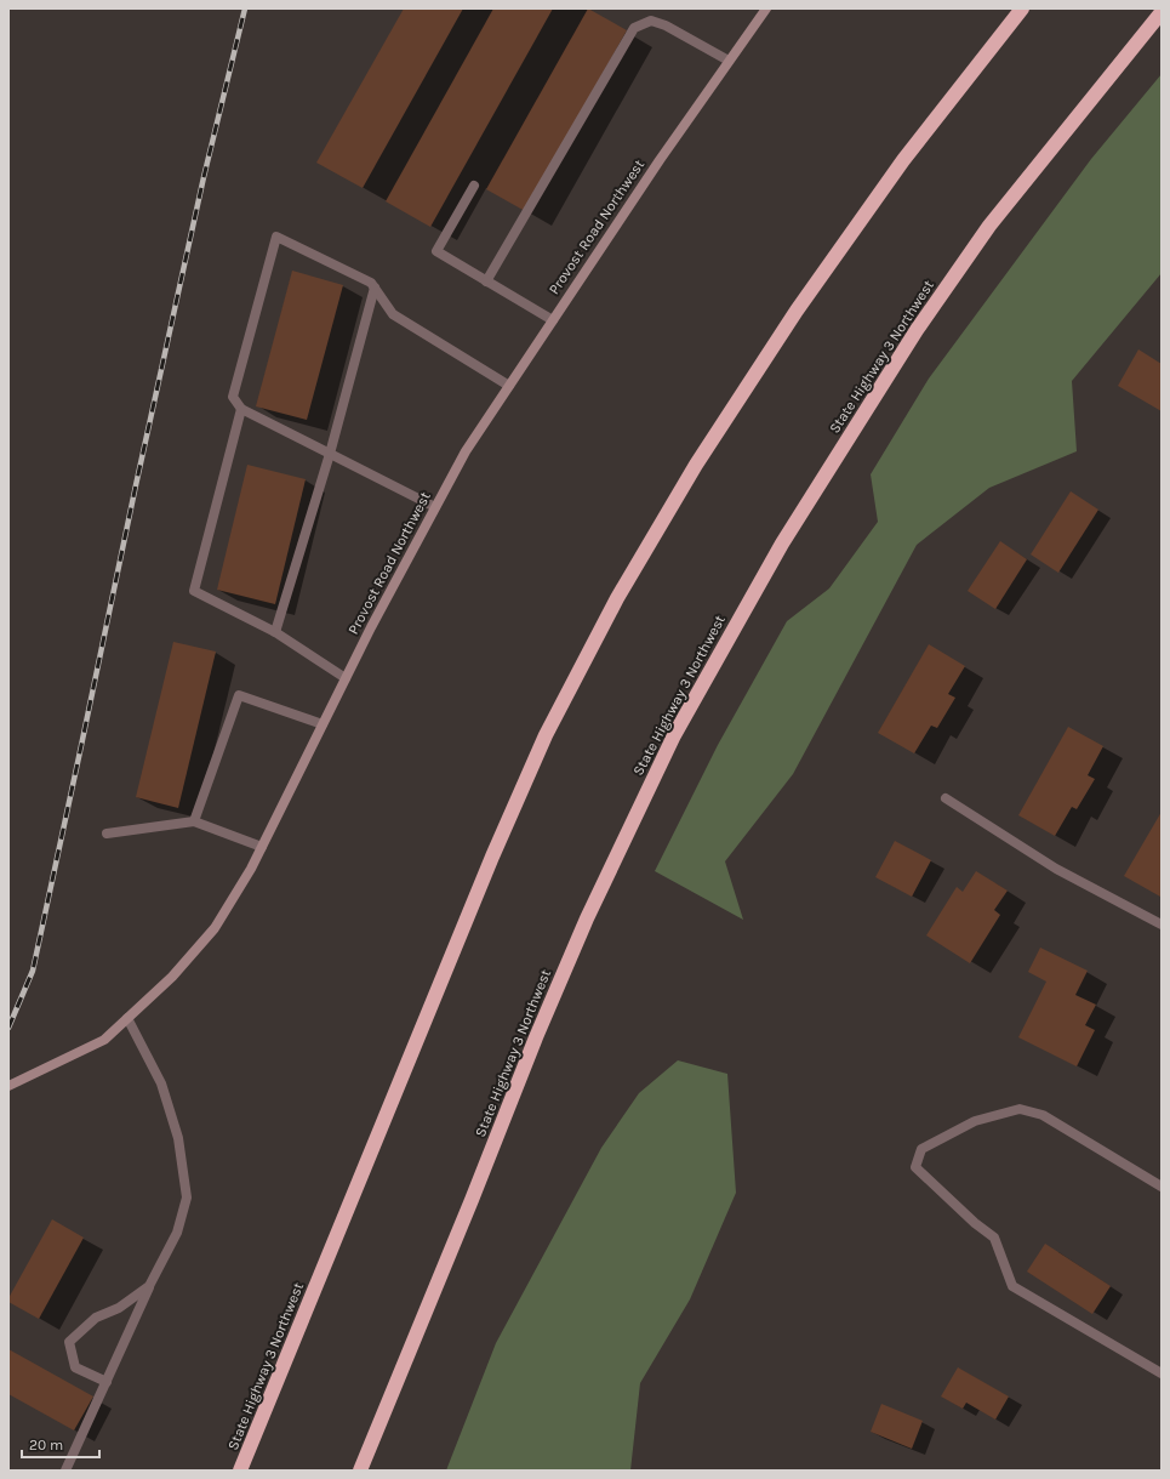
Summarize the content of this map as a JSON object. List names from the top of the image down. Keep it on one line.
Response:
{"streets":{"highway":["State Highway 3 Northwest"],"street":["Provost Road Northwest"]},"scale_bar":"20 m"}
